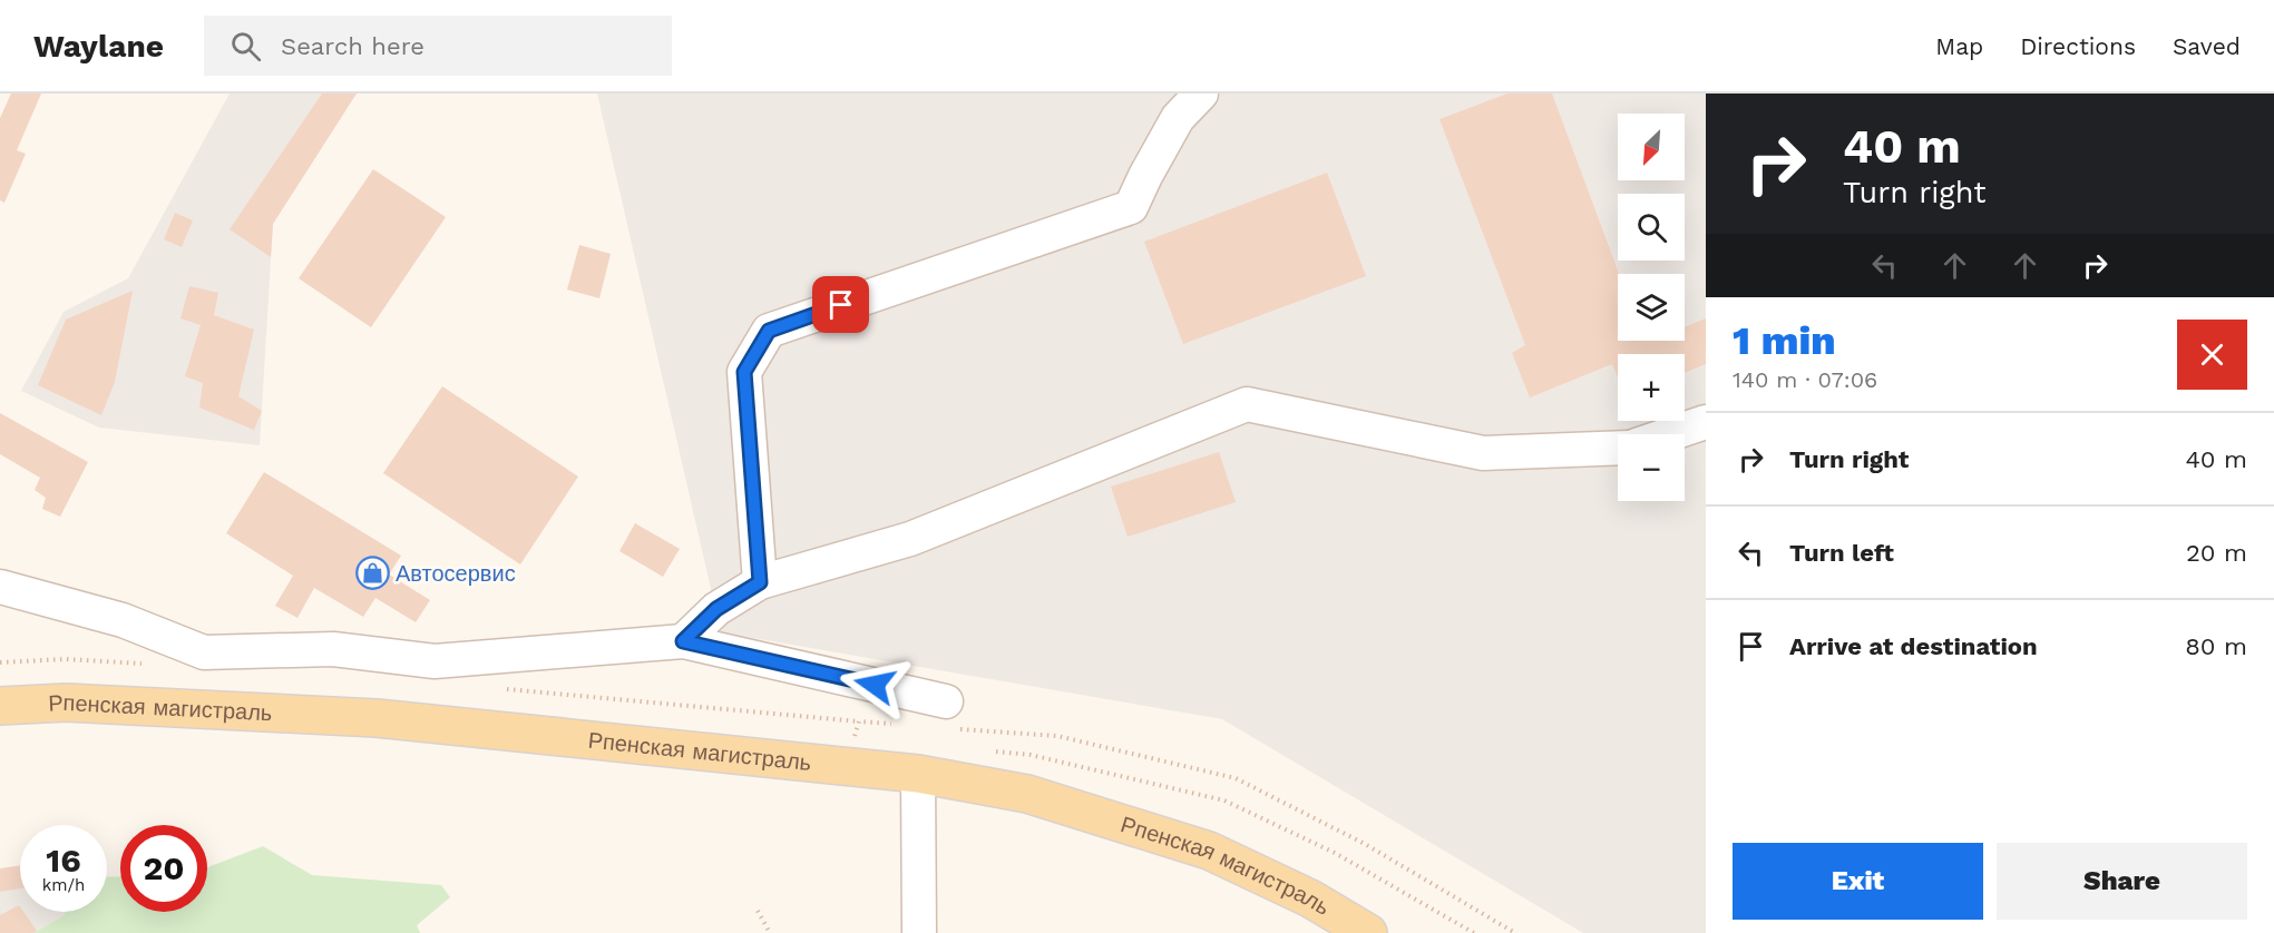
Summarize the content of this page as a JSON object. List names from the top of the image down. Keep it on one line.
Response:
{"streets":{"main road":["Рпенская магистраль"]},"places":{"shop":["Автосервис"]},"north":"bottom left","page":{"header":"Waylane","search":"Search here","nav":["Map","Directions","Saved"],"turn":["40 m","Turn right"],"map_buttons":["+","−"],"heading":["1 min","140 m · 07:06"],"list":[{"name":"Turn right","value":"40 m"},{"name":"Turn left","value":"20 m"},{"name":"Arrive at destination","value":"80 m"}],"speed":"16 km/h","limit":"20","buttons":["Exit","Share"]}}
